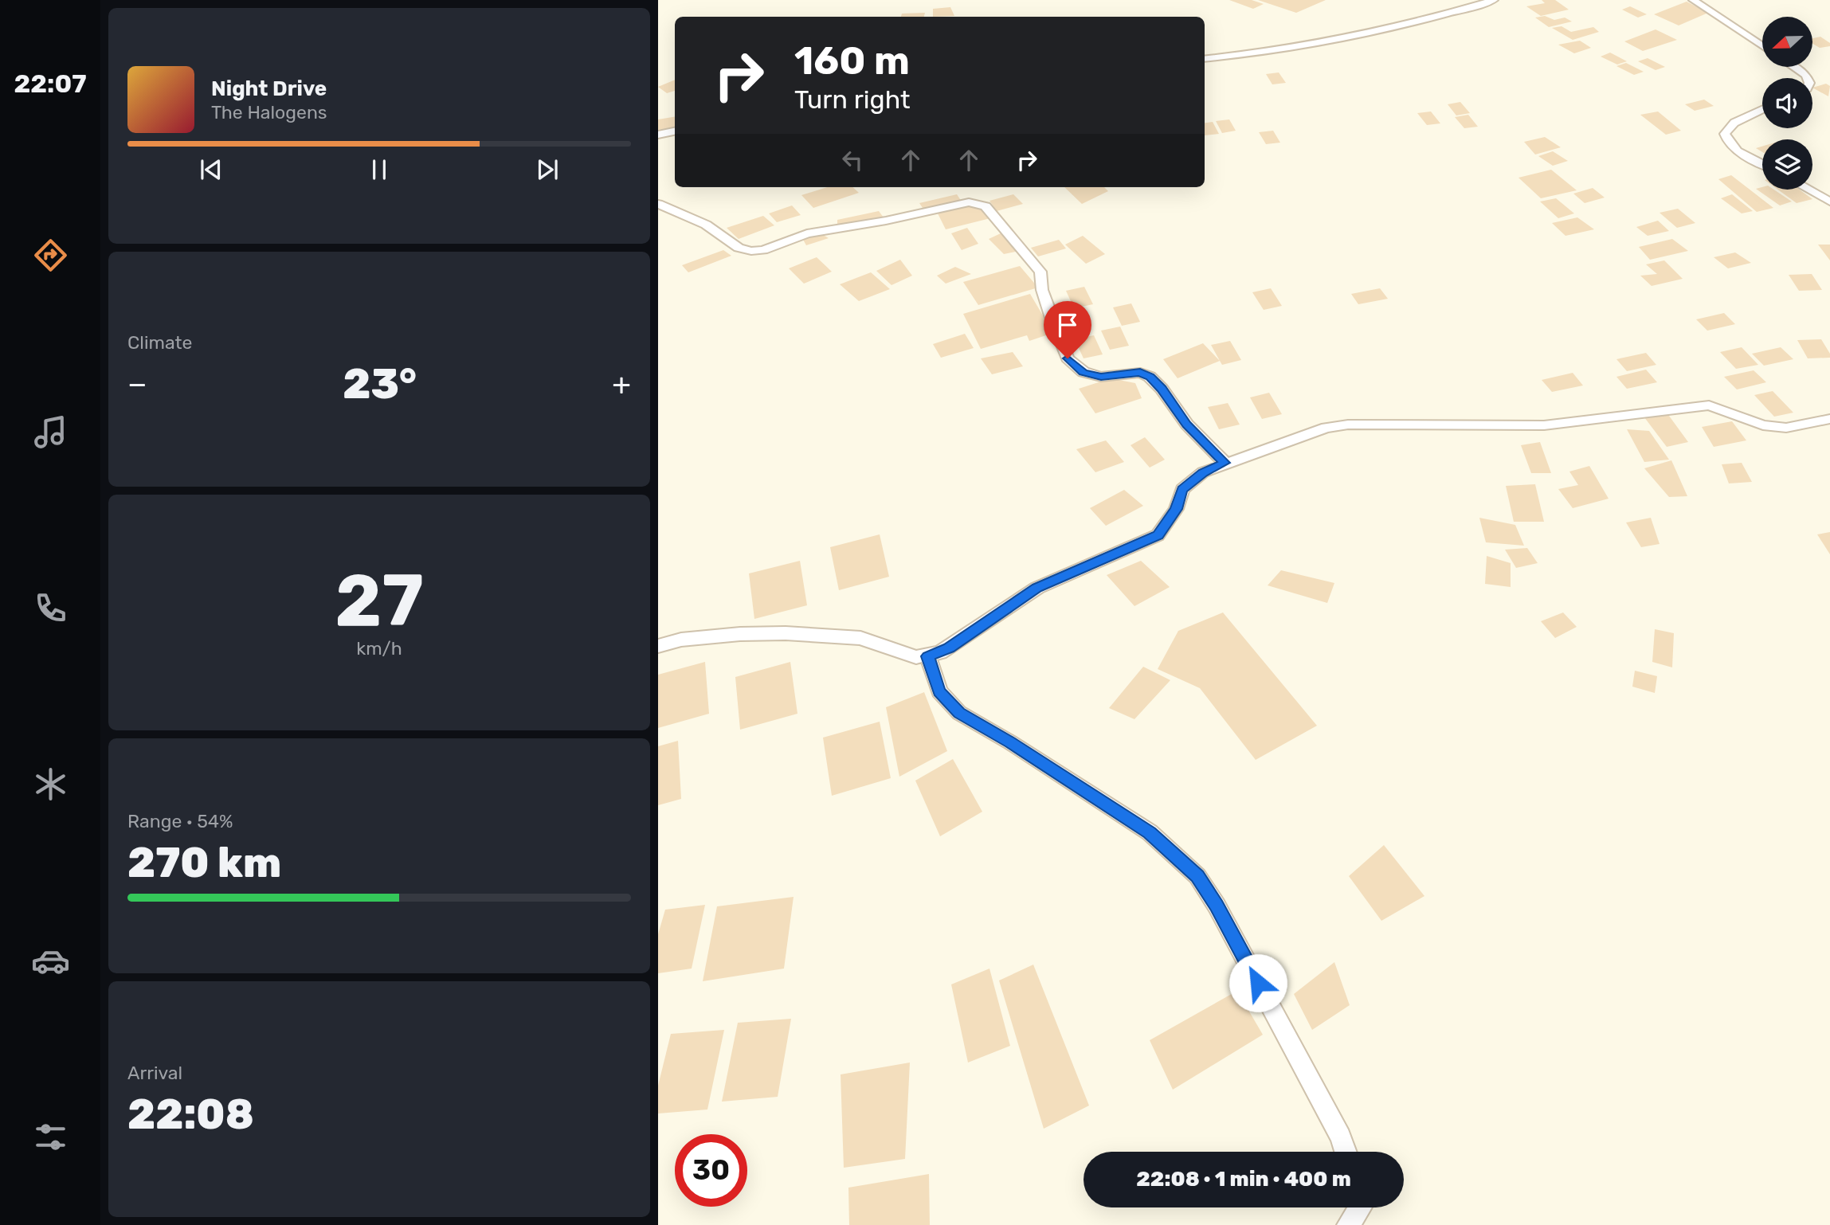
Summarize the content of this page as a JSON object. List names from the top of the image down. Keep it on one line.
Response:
{"north":"left","page":{"tabs":"22:07","turn":["160 m","Turn right"],"song":["Night Drive","The Halogens"],"tile":["Climate",["27","km/h"],["Range · 54%","270 km"],["Arrival","22:08"]],"heat":["−","23°","+"],"limit":"30","trip":"22:08 · 1 min · 400 m"}}
